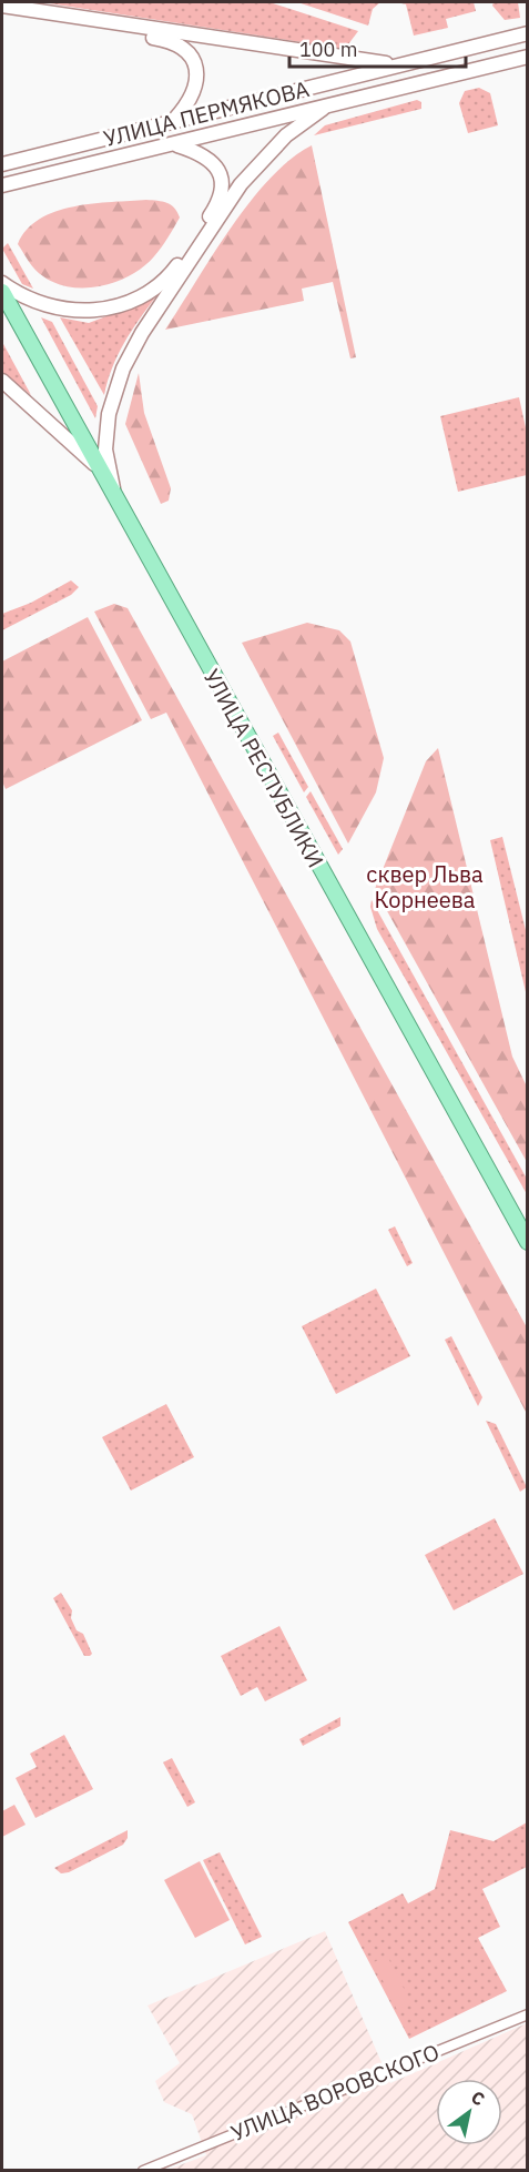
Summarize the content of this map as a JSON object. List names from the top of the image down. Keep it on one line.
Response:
{"streets":{"main road":["УЛИЦА ПЕРМЯКОВА","УЛИЦА РЕСПУБЛИКИ"],"street":["УЛИЦА ВОРОВСКОГО"]},"parks":["сквер Льва Корнеева"],"scale_bar":"100 m","north":"top right"}
